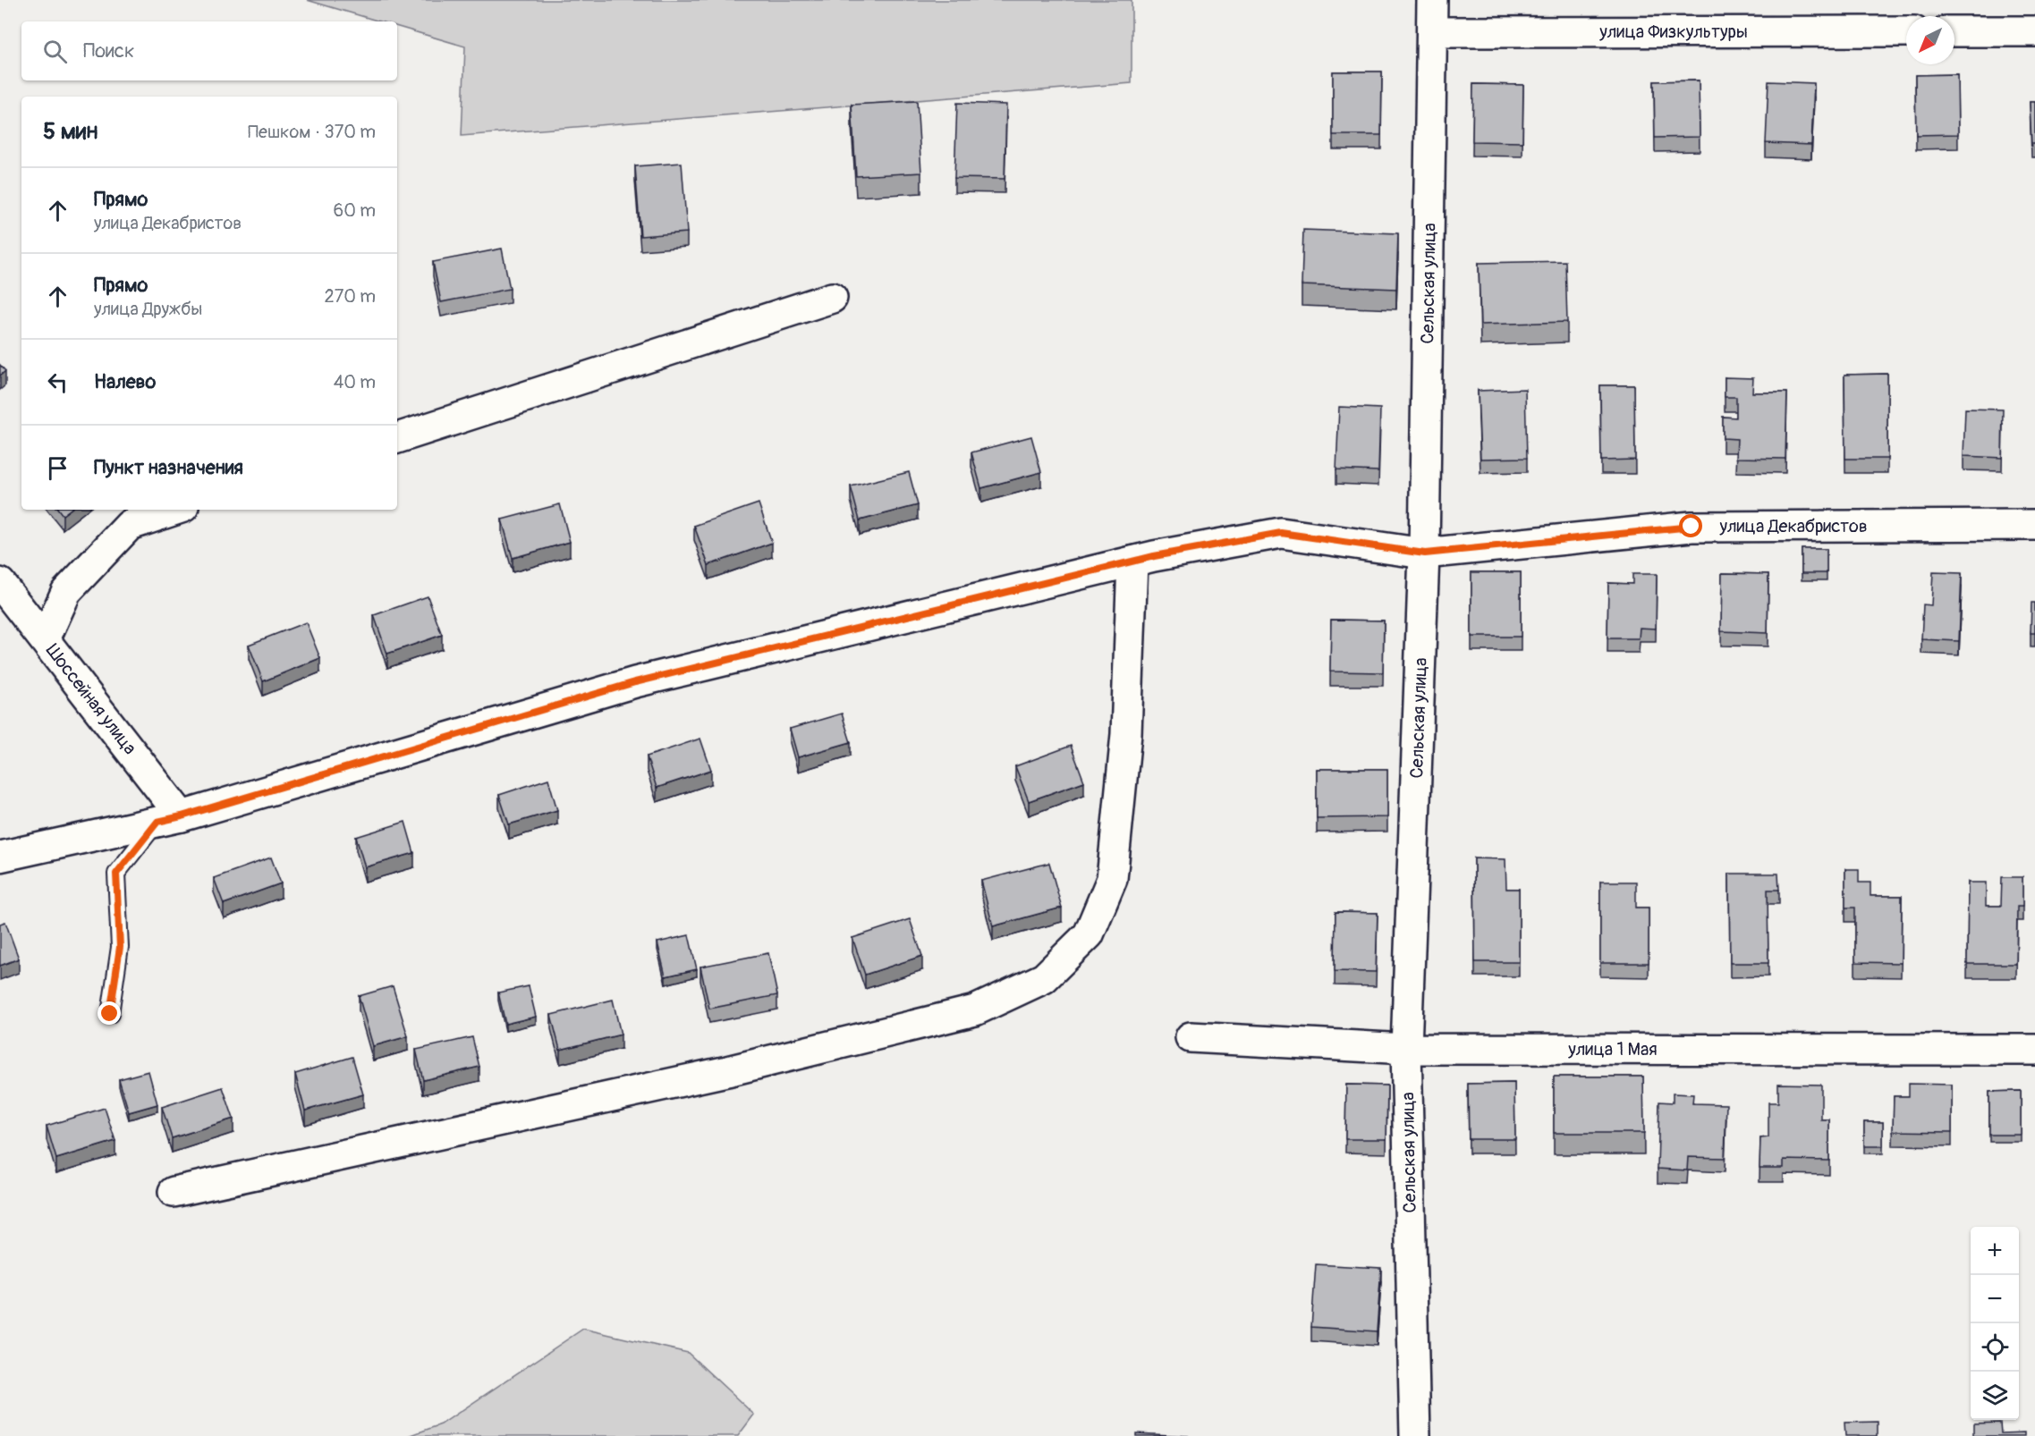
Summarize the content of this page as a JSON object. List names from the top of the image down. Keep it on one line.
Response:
{"streets":{"street":["улица Физкультуры","Сельская улица","улица Декабристов","Шоссейная улица","улица 1 Мая"]},"crossings":[["улица Физкультуры","Сельская улица"],["Сельская улица","улица Декабристов"],["Сельская улица","улица 1 Мая"],["улица Декабристов","Шоссейная улица"]],"north":"bottom left","page":{"search":"Поиск","heading":["5 мин","Пешком · 370 m"],"list":[["Прямо","улица Декабристов","60 m"],["Прямо","улица Дружбы","270 m"],["Налево","40 m"],"Пункт назначения"],"map_buttons":["+","−"]}}
